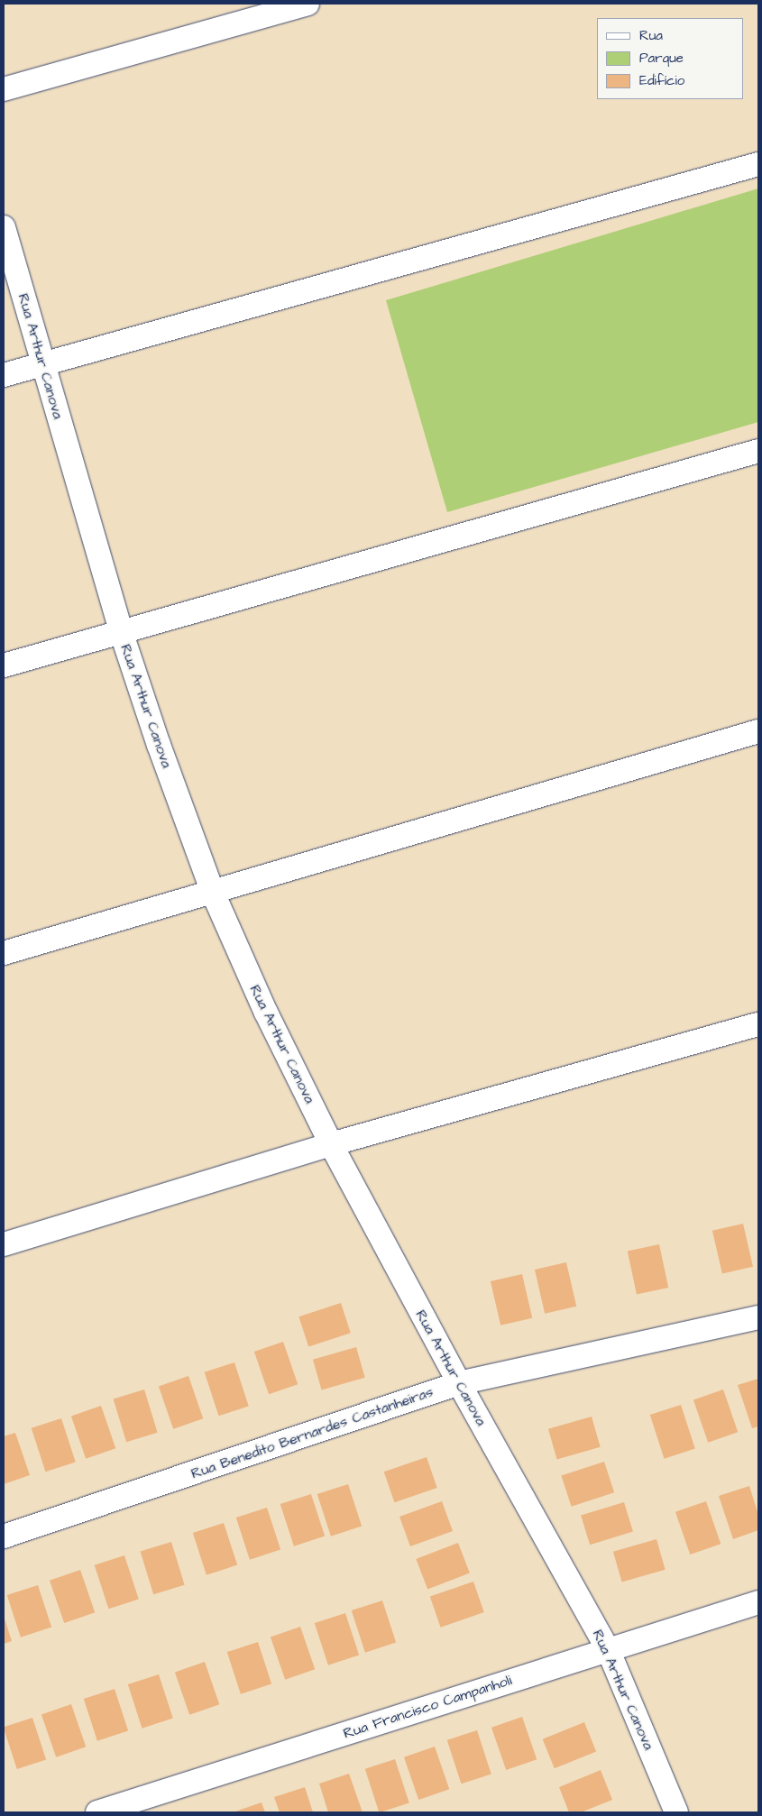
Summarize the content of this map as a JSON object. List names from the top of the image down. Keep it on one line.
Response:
{"streets":{"street":["Rua Arthur Canova","Rua Benedito Bernardes Castanheiras","Rua Francisco Campanholi"]},"crossings":[["Rua Arthur Canova","Rua Benedito Bernardes Castanheiras"],["Rua Arthur Canova","Rua Francisco Campanholi"]],"legend":["Rua","Parque","Edifício"]}
